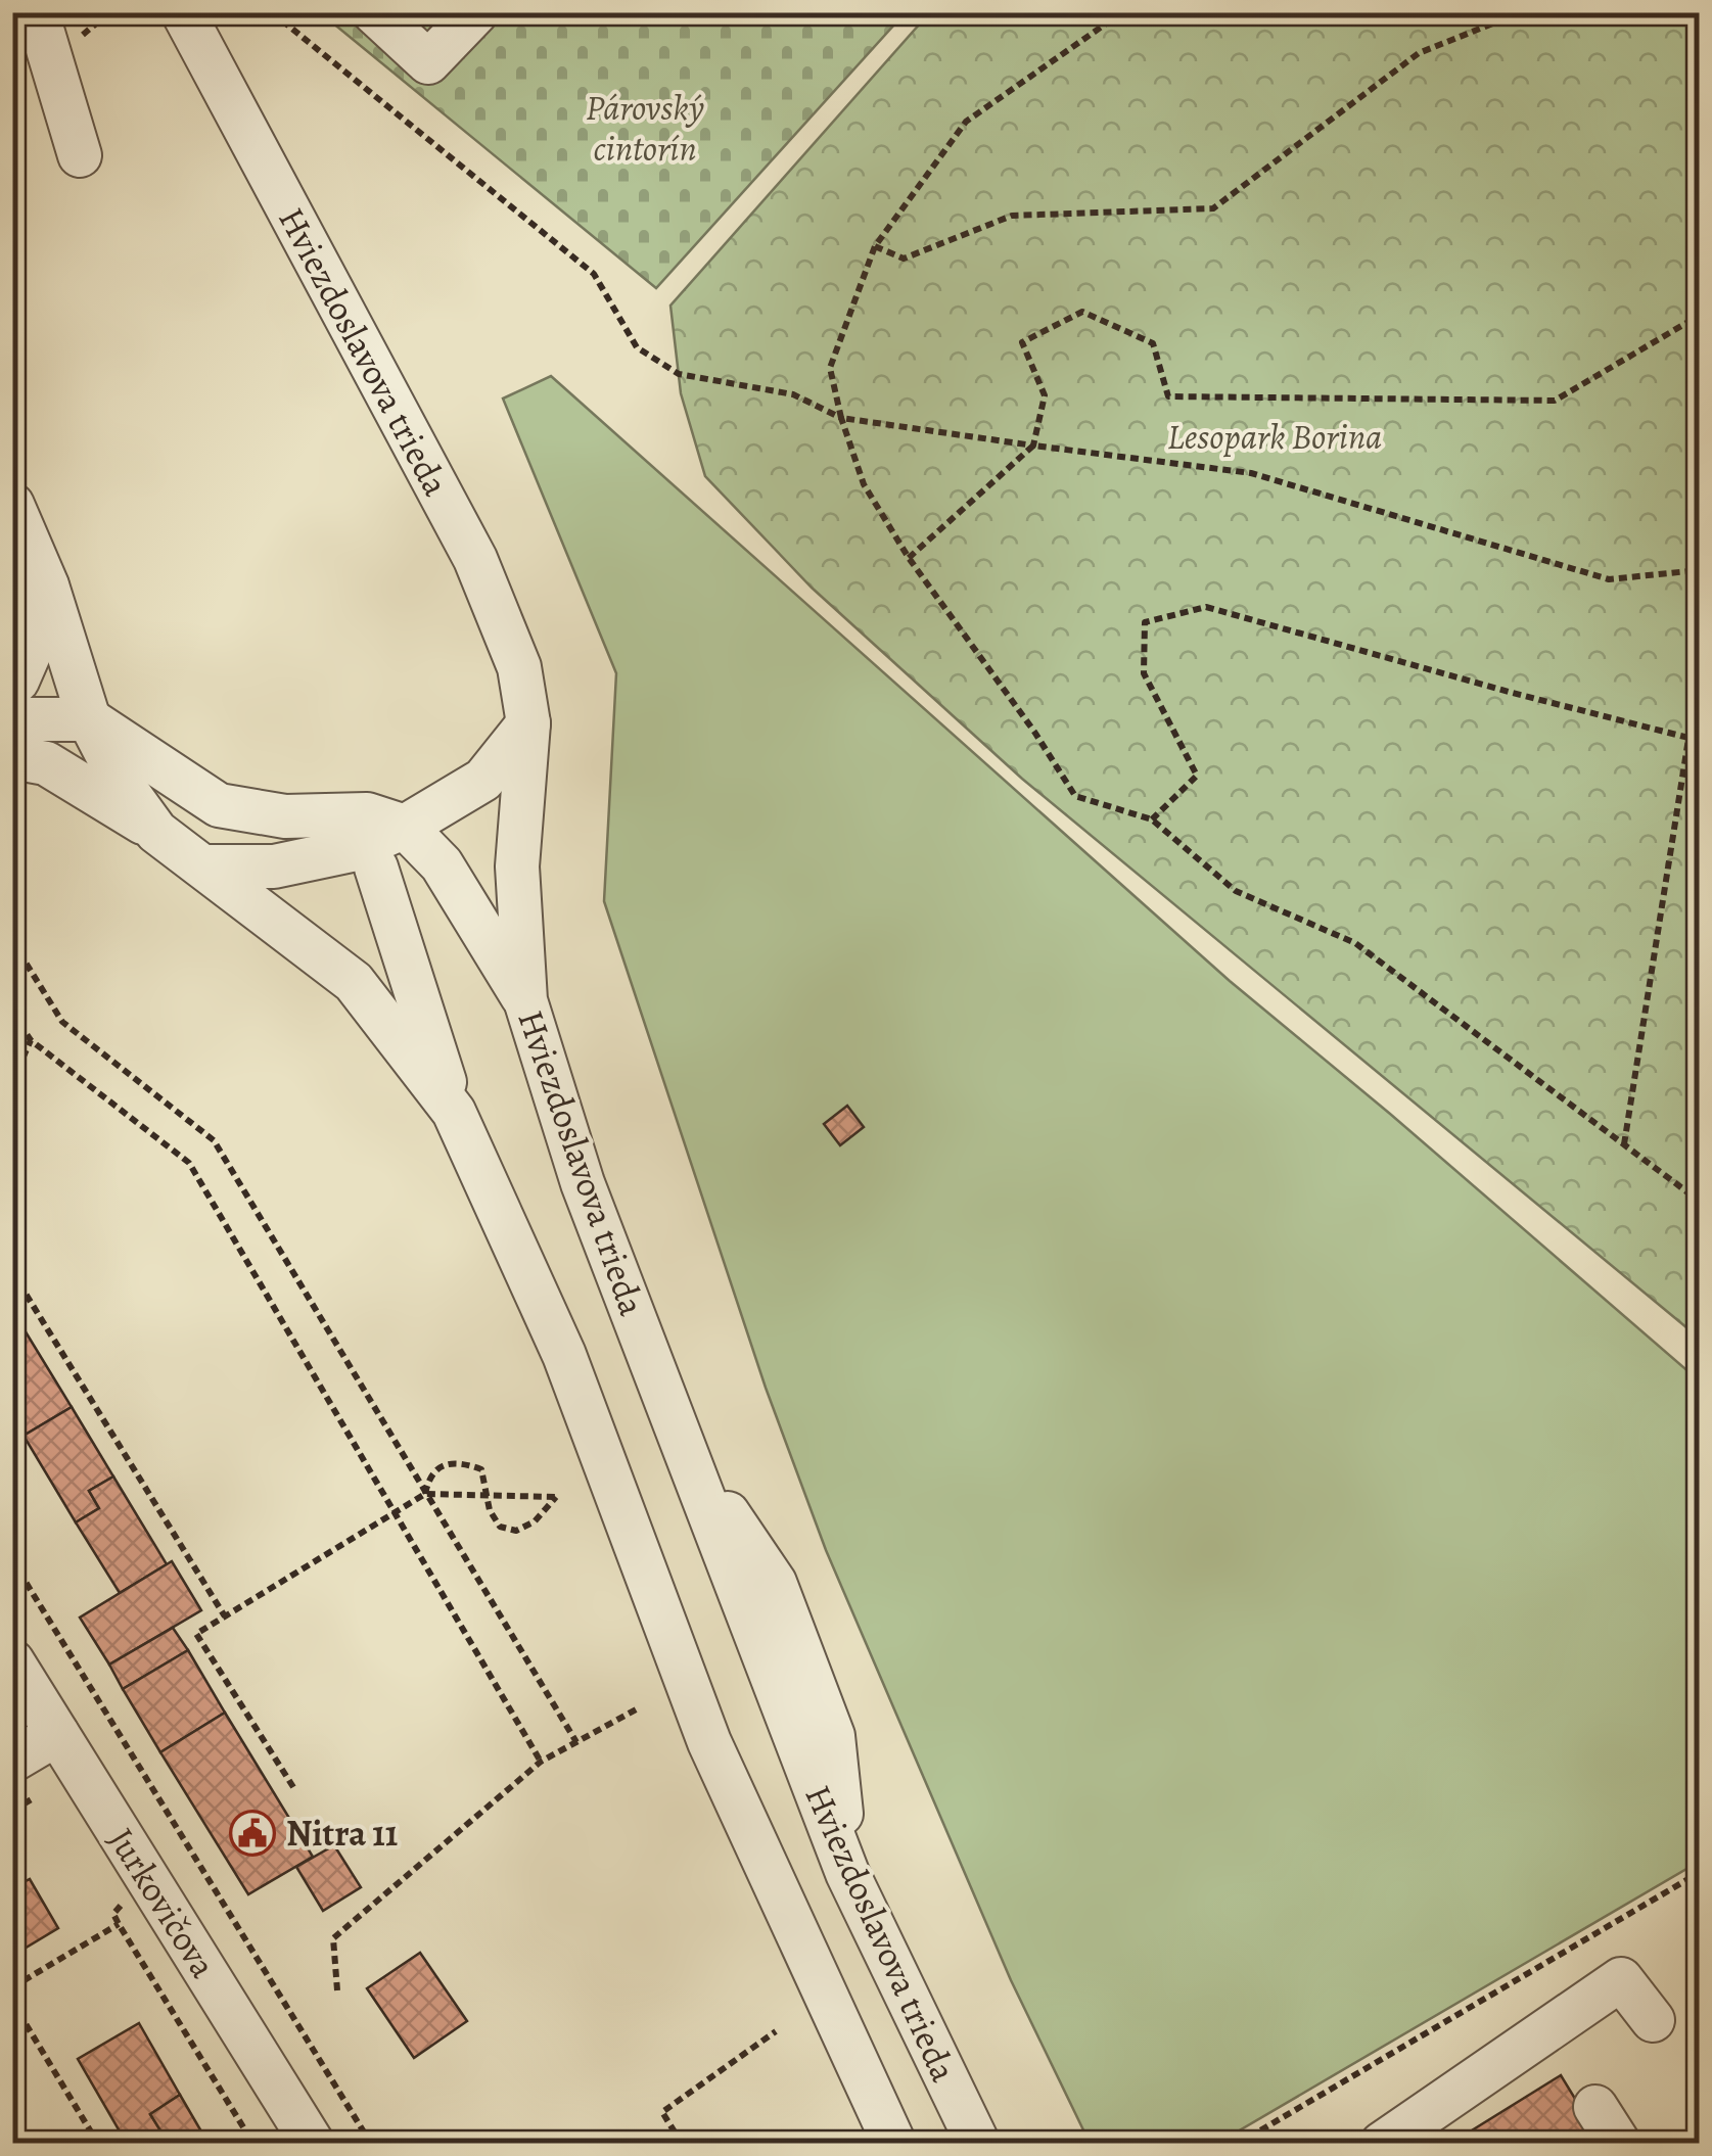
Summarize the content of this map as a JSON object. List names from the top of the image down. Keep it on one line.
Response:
{"streets":{"street":["Hviezdoslavova trieda","Jurkovičova"]},"parks":["Párovský cintorín","Lesopark Borina"],"places":{"public building":["Nitra 11"]}}
